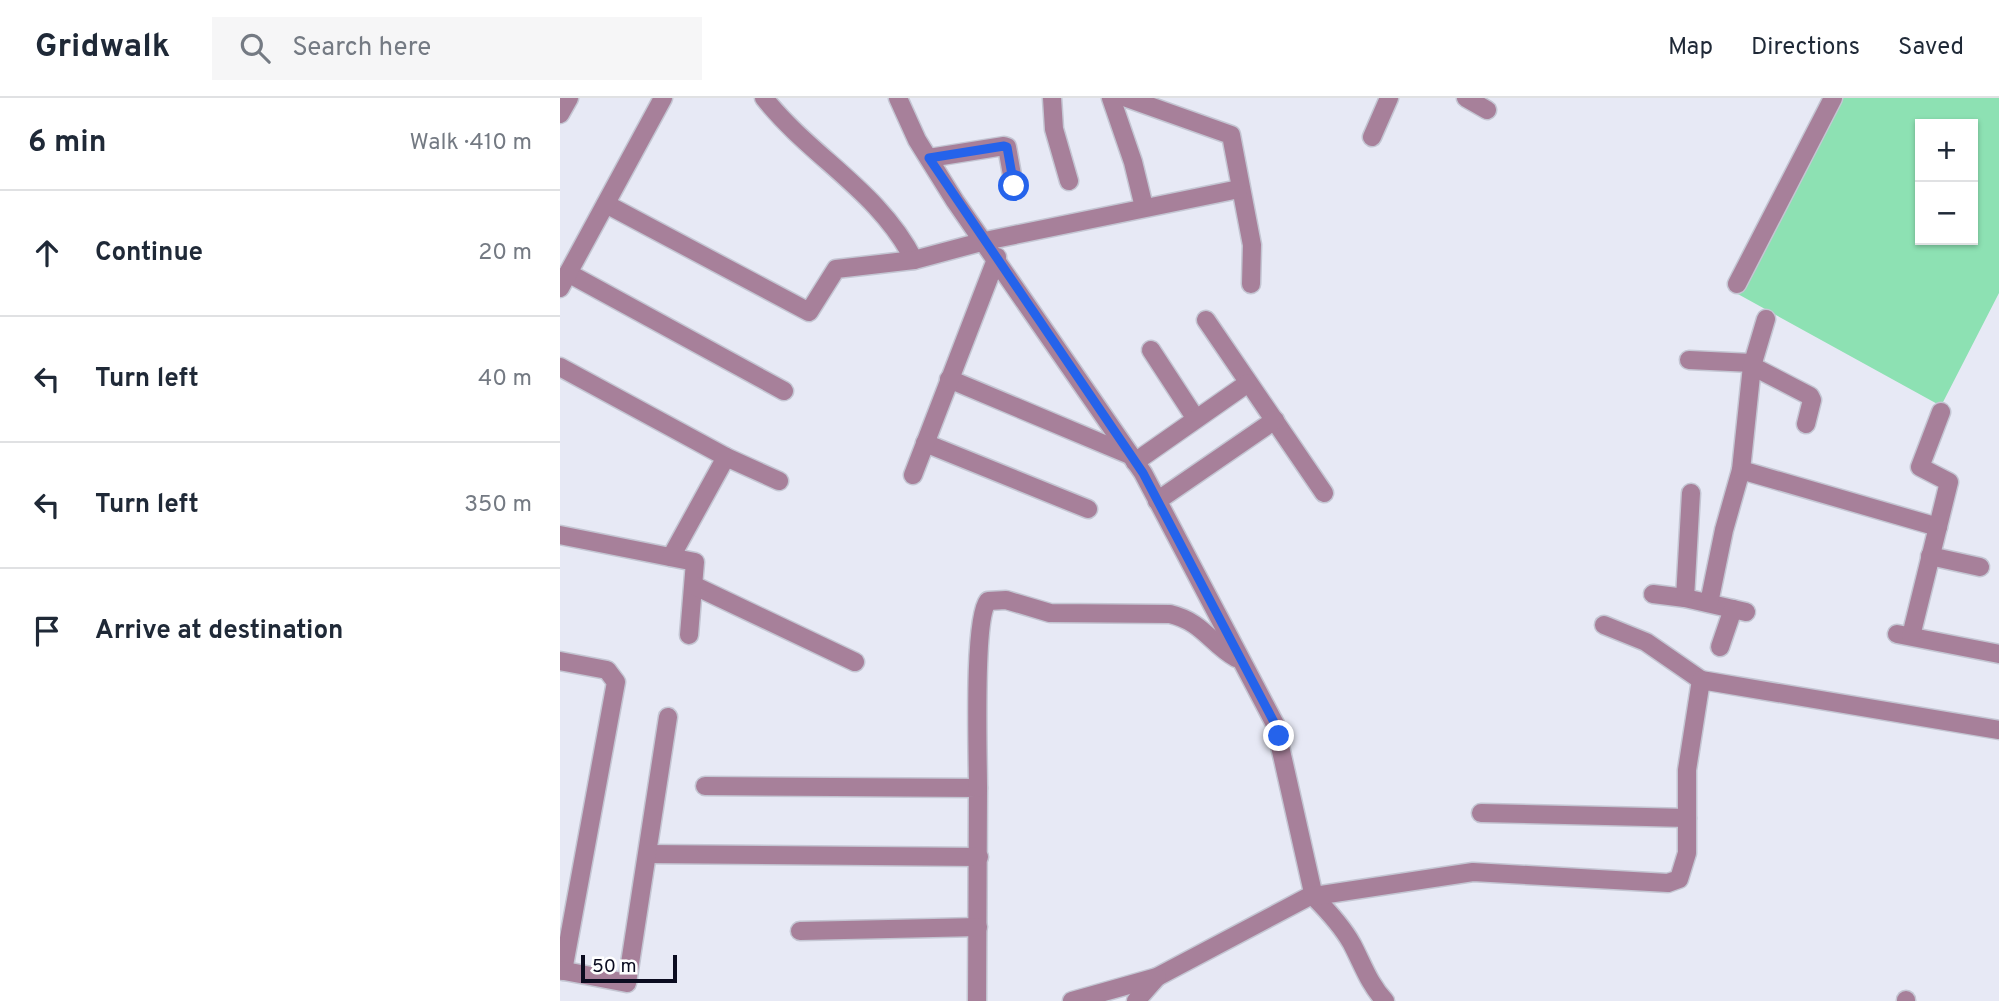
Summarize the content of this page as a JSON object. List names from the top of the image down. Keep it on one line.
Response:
{"scale_bar":"50 m","page":{"header":"Gridwalk","search":"Search here","nav":["Map","Directions","Saved"],"heading":["6 min","Walk · 410 m"],"map_buttons":["+","−"],"list":[["Continue","20 m"],["Turn left","40 m"],["Turn left","350 m"],"Arrive at destination"],"scale":"50 m"}}
